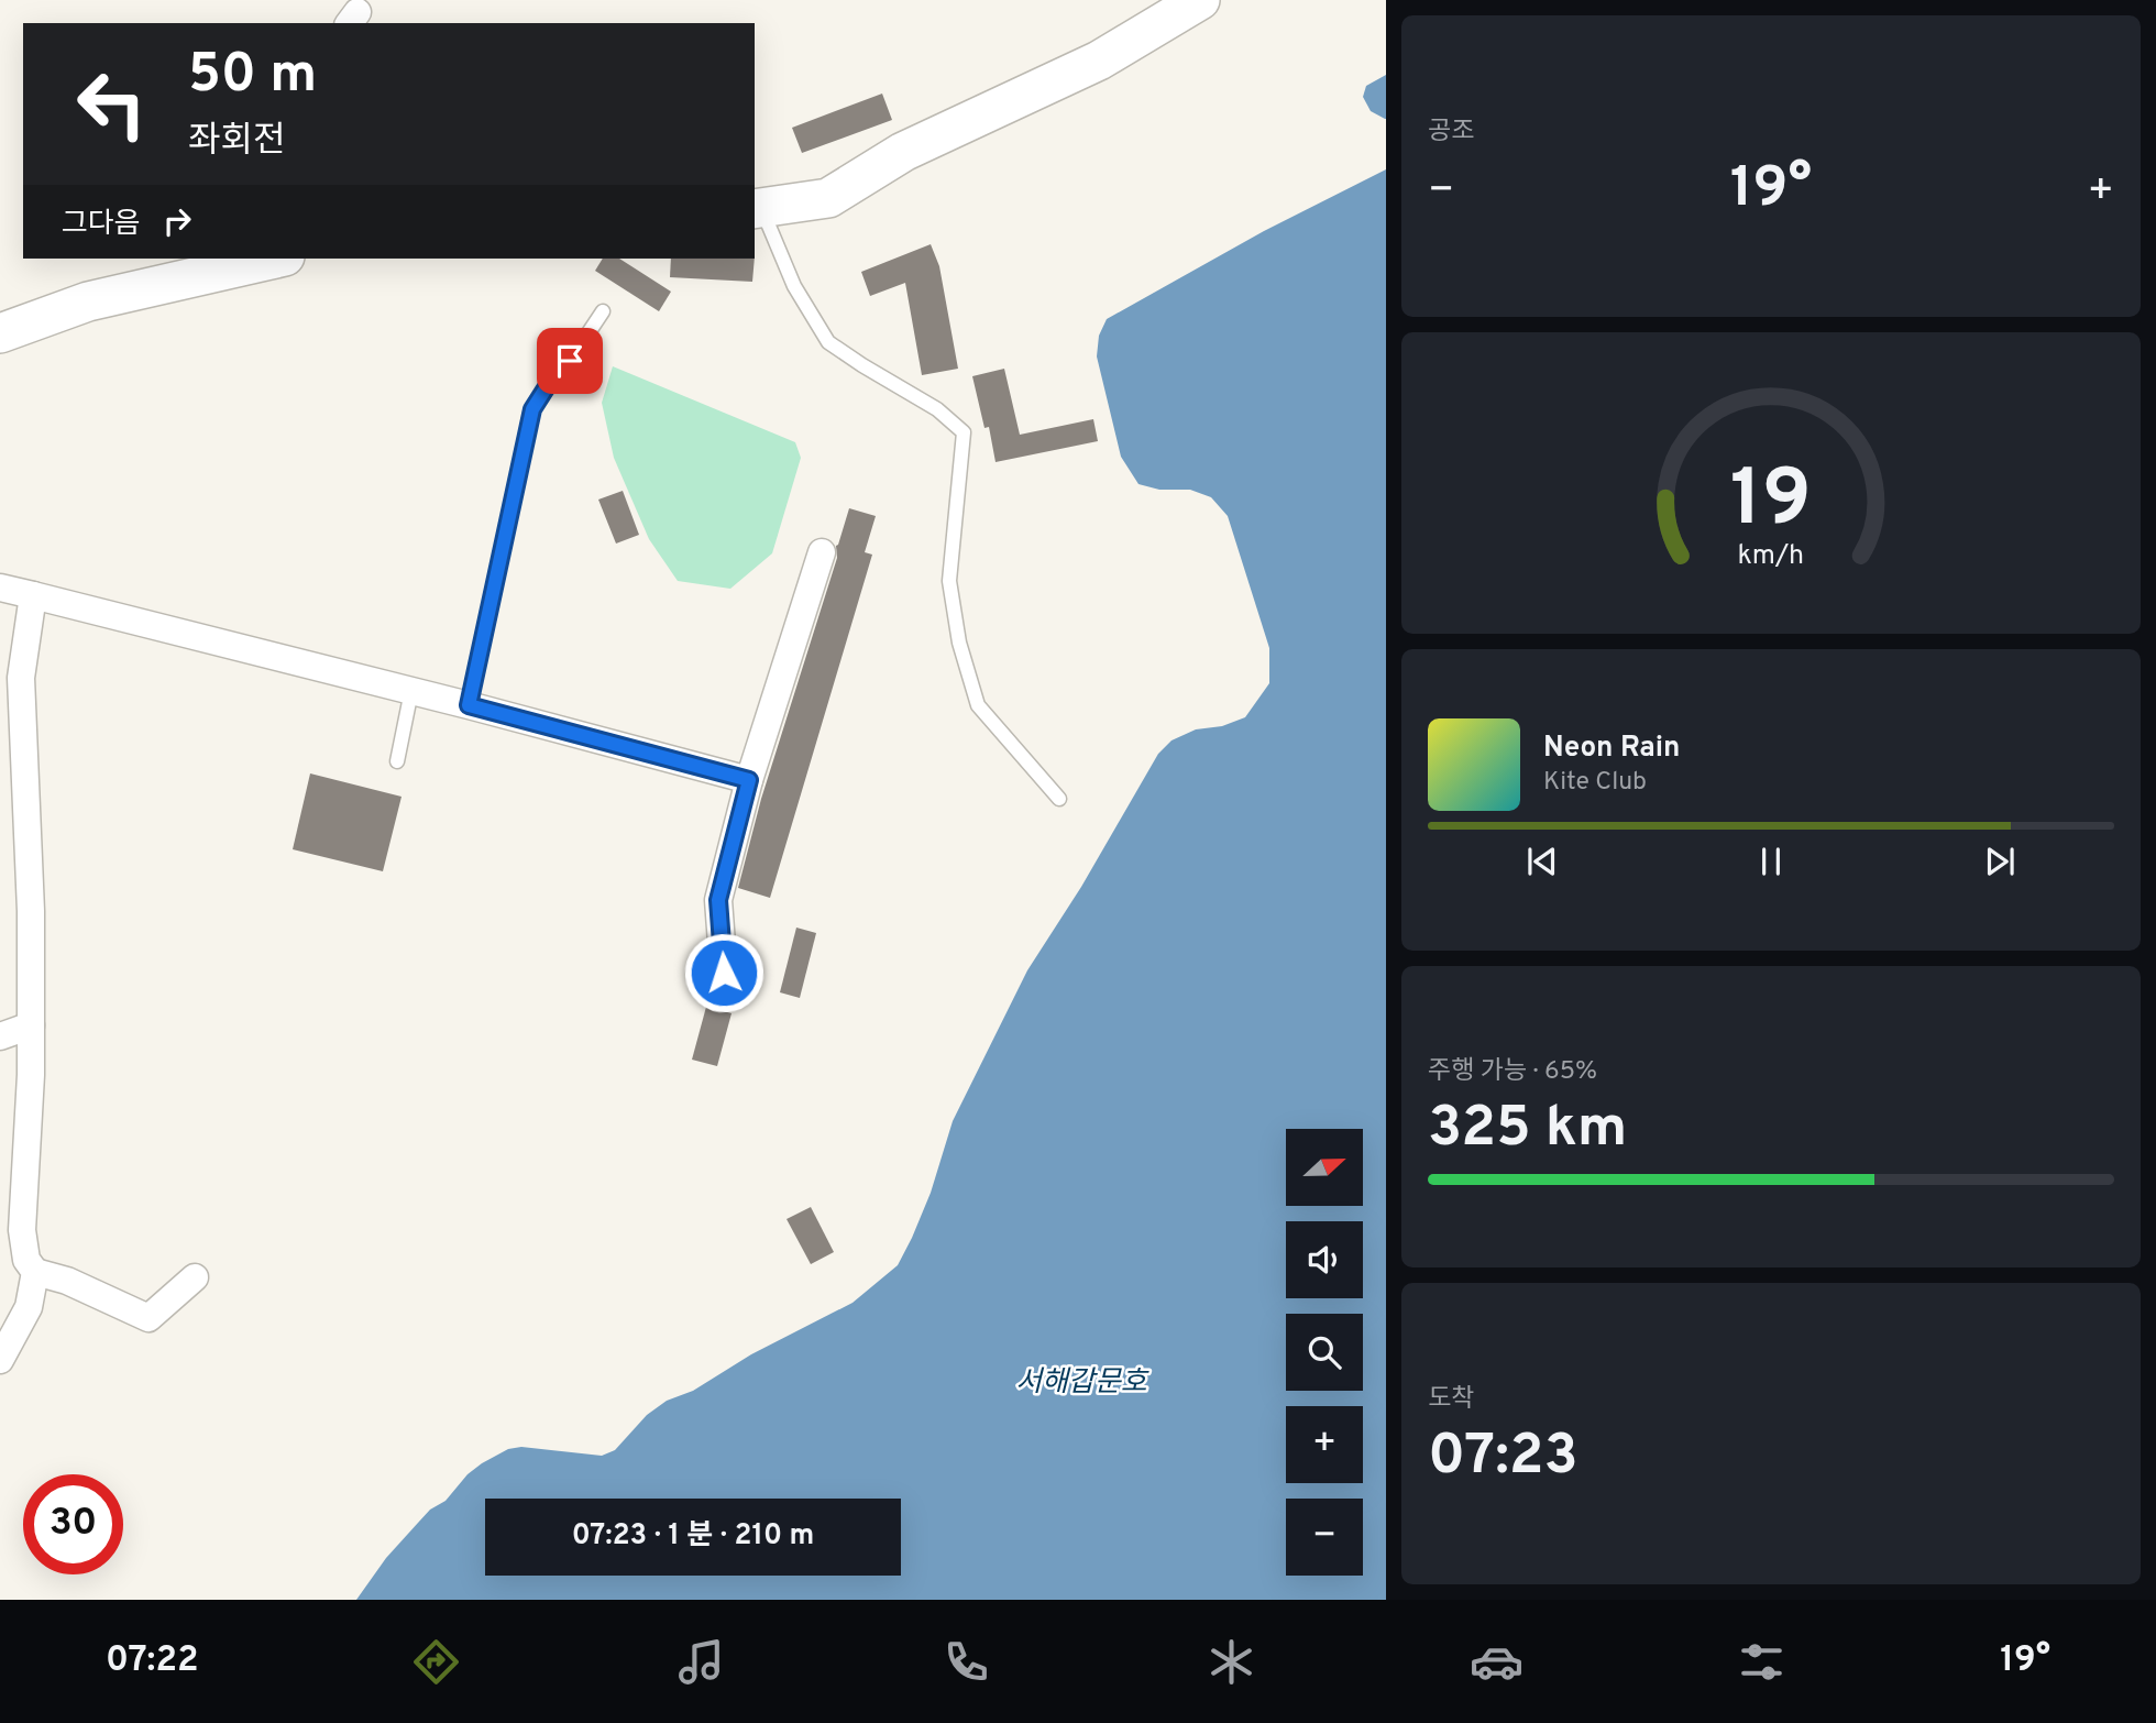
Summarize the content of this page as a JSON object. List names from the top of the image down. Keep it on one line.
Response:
{"water":["서해갑문호"],"north":"right","page":{"tile":["공조",["주행 가능 · 65%","325 km"],["도착","07:23"]],"turn":["50 m","좌회전"],"heat":["−","19°","+"],"then":"그다음","song":["Neon Rain","Kite Club"],"map_buttons":["+","−"],"limit":"30","trip":"07:23 · 1 분 · 210 m","tabs":["07:22","19°"],"gauge":["19","km/h"]}}
